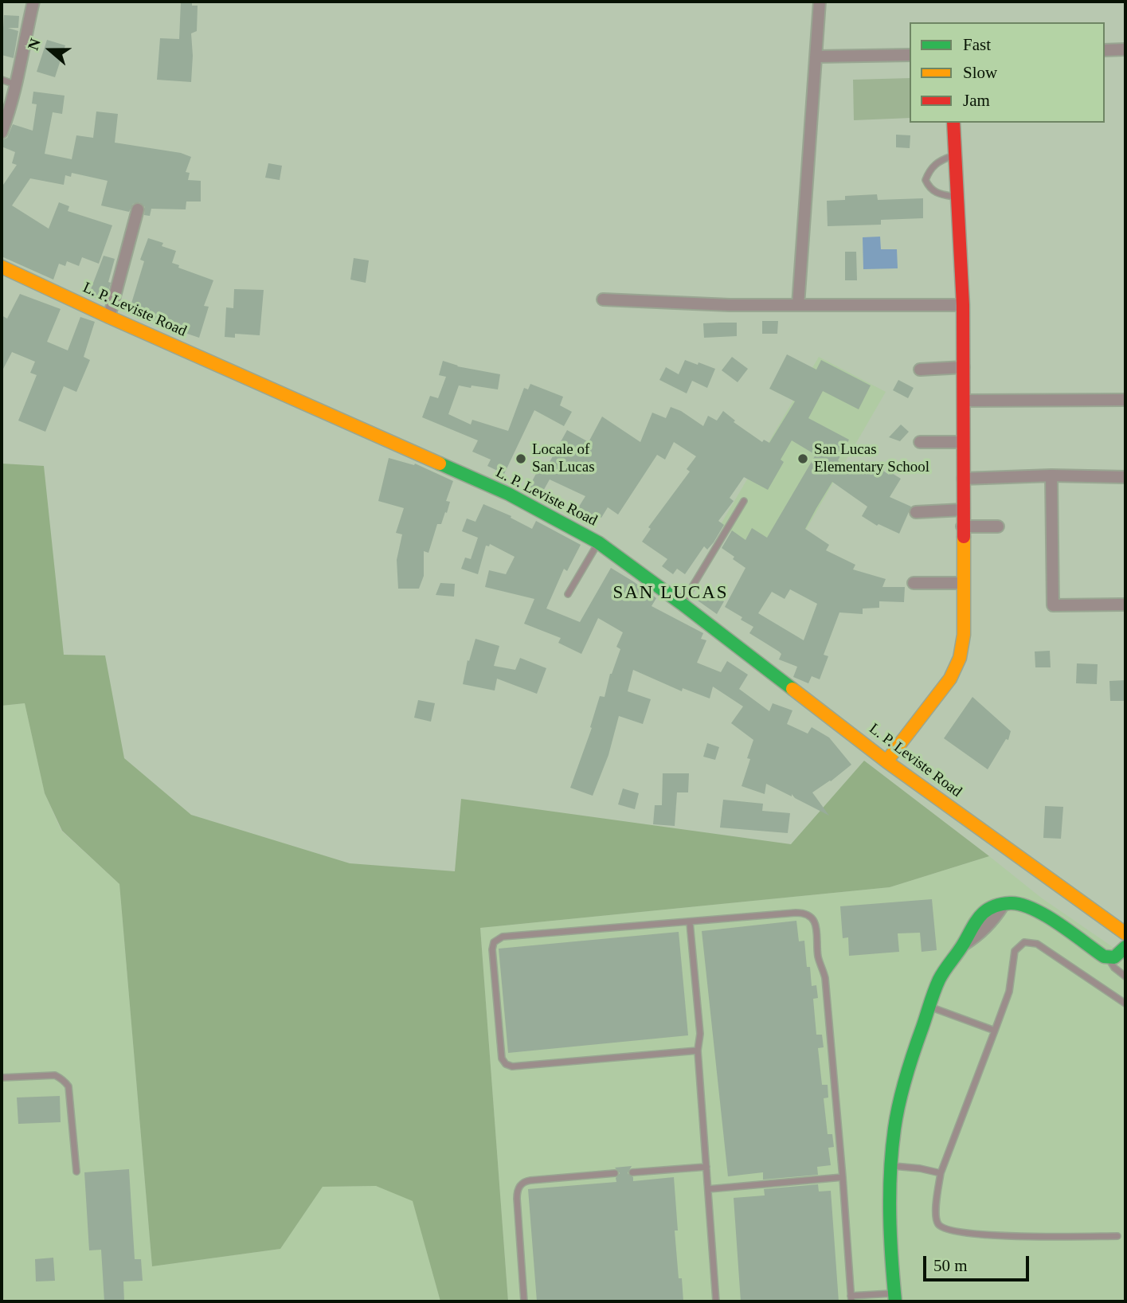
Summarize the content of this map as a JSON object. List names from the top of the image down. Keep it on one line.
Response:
{"streets":{"main road":["L. P. Leviste Road"]},"districts":["SAN LUCAS"],"places":["Locale of San Lucas","San Lucas Elementary School"],"legend":["Fast","Slow","Jam"],"scale_bar":"50 m","north":"left"}
